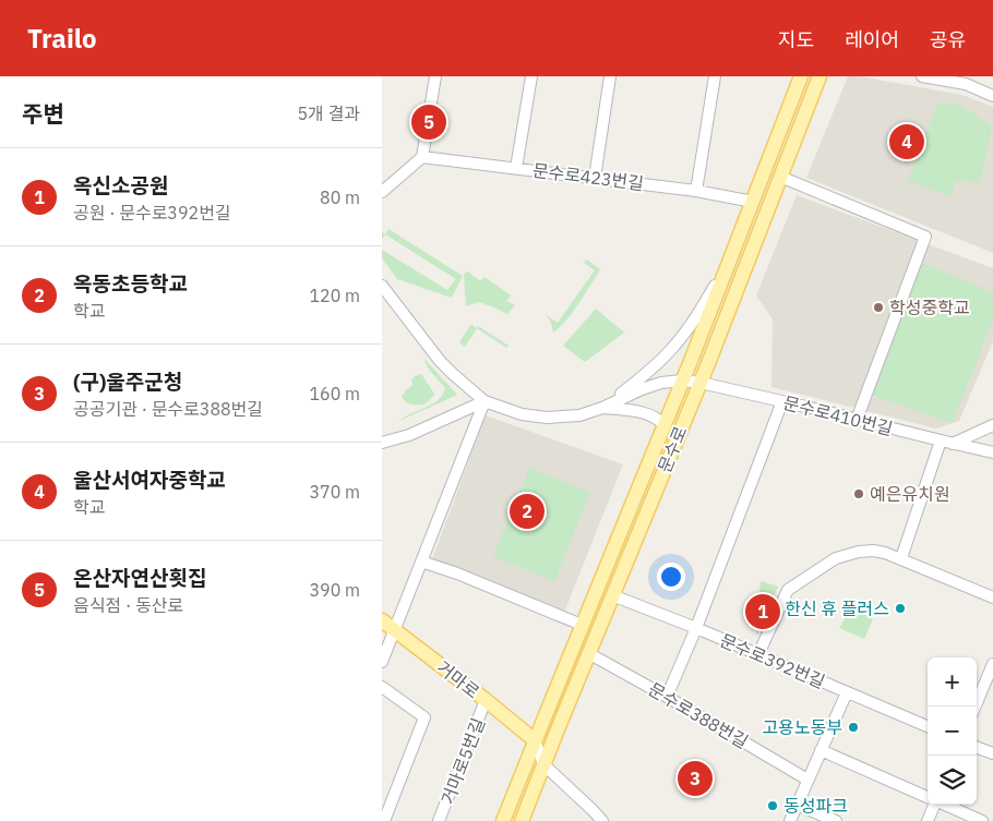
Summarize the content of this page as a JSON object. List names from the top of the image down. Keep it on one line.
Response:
{"streets":{"main road":["문수로","거마로"],"street":["문수로423번길","문수로410번길","문수로392번길","문수로388번길","거마로5번길"]},"crossings":[["문수로423번길","문수로"],["문수로410번길","문수로"],["문수로","문수로392번길"],["문수로","거마로"],["문수로","문수로388번길"],["거마로","거마로5번길"]],"places":["학성중학교","예은유치원","한신 휴 플러스","고용노동부","동성파크"],"page":{"header":"Trailo","nav":["지도","레이어","공유"],"heading":["주변","5개 결과"],"pins":["5","4","2","1","3"],"list":[{"mark":"1","name":"옥신소공원","note":"공원 · 문수로392번길","value":"80 m"},{"mark":"2","name":"옥동초등학교","note":"학교","value":"120 m"},{"mark":"3","name":"(구)울주군청","note":"공공기관 · 문수로388번길","value":"160 m"},{"mark":"4","name":"울산서여자중학교","note":"학교","value":"370 m"},{"mark":"5","name":"온산자연산횟집","note":"음식점 · 동산로","value":"390 m"}],"map_buttons":["+","−"]}}
